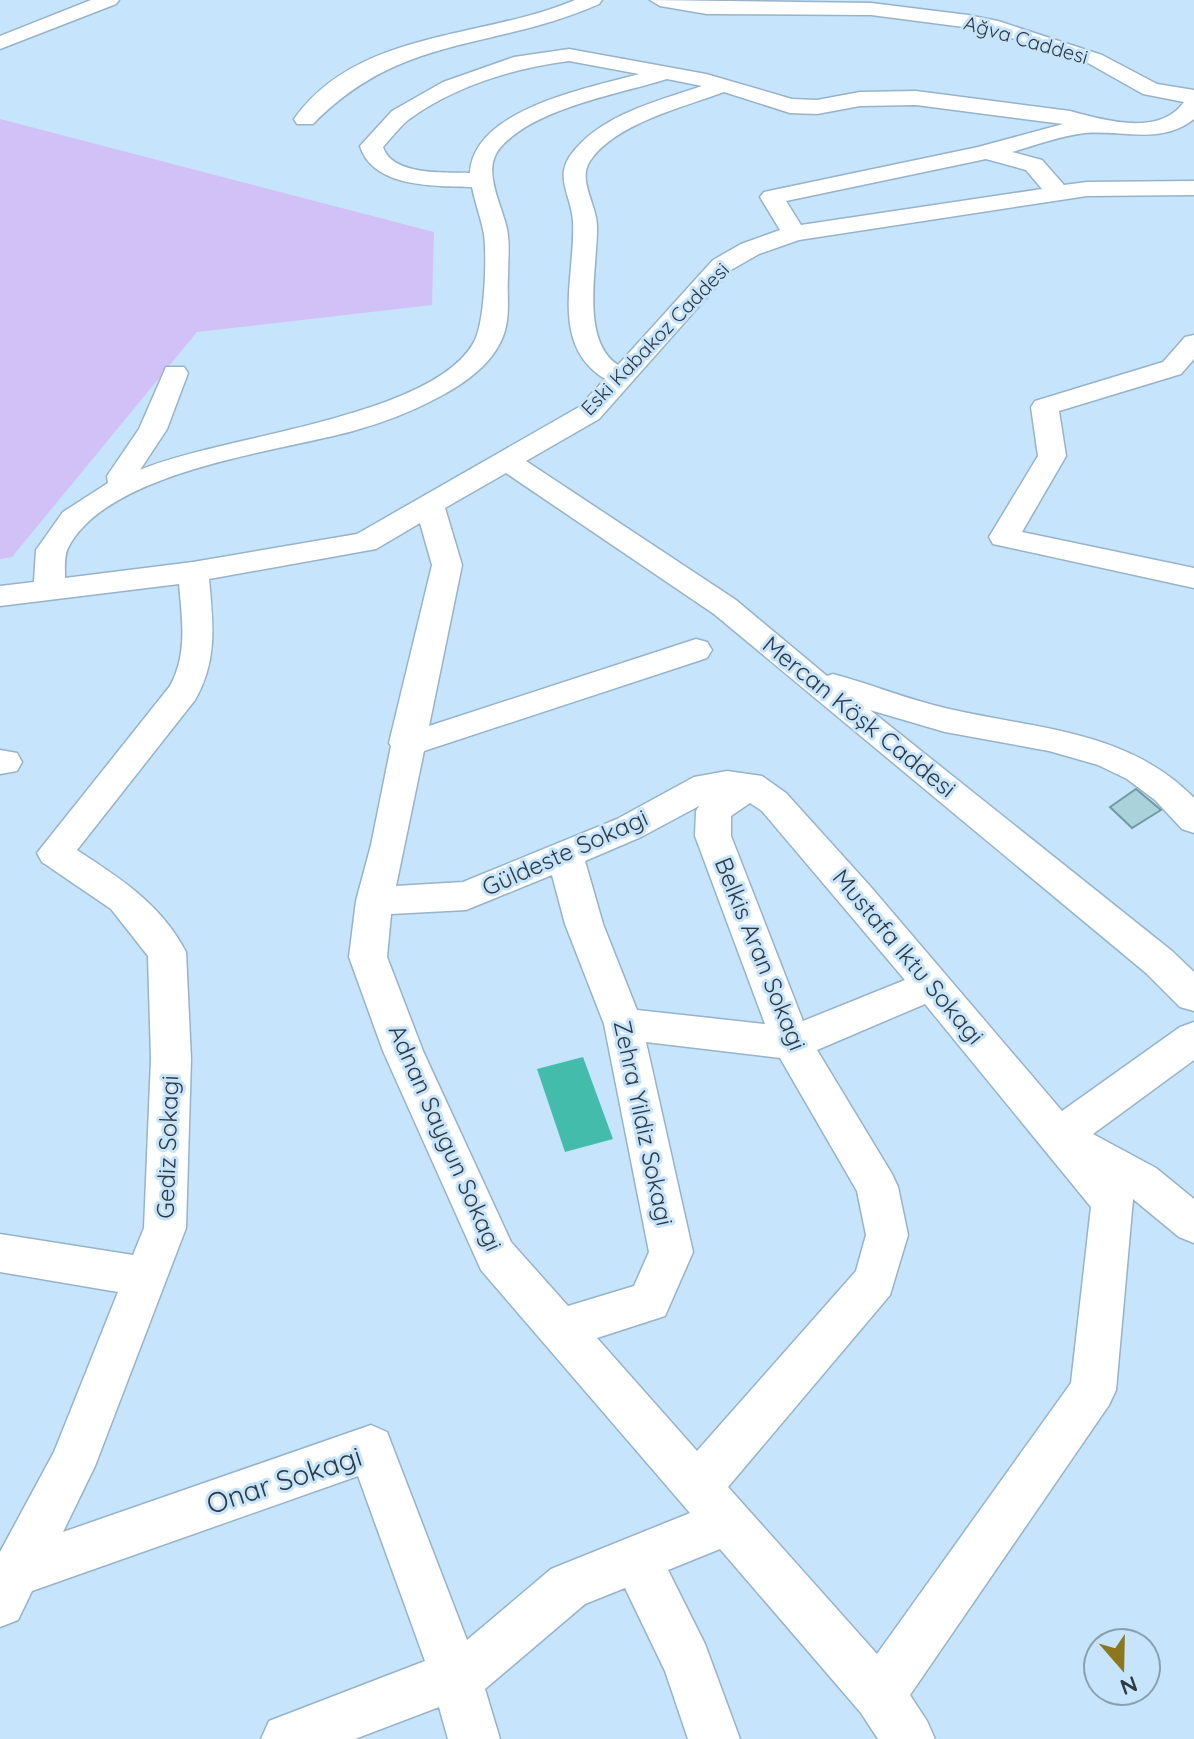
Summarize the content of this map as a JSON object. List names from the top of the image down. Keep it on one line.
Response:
{"streets":{"street":["Ağva Caddesi","Eski Kabakoz Caddesi","Mercan Köşk Caddesi","Güldeste Sokagi","Belkis Aran Sokagi","Mustafa Iktu Sokagi","Zehra Yildiz Sokagi","Adnan Saygun Sokagi","Gediz Sokagi","Onar Sokagi"]},"crossings":[["Eski Kabakoz Caddesi","Mercan Köşk Caddesi"],["Eski Kabakoz Caddesi","Adnan Saygun Sokagi"],["Eski Kabakoz Caddesi","Gediz Sokagi"],["Güldeste Sokagi","Belkis Aran Sokagi"],["Güldeste Sokagi","Mustafa Iktu Sokagi"],["Güldeste Sokagi","Zehra Yildiz Sokagi"],["Güldeste Sokagi","Adnan Saygun Sokagi"],["Belkis Aran Sokagi","Mustafa Iktu Sokagi"],["Belkis Aran Sokagi","Adnan Saygun Sokagi"],["Mustafa Iktu Sokagi","Adnan Saygun Sokagi"],["Zehra Yildiz Sokagi","Adnan Saygun Sokagi"],["Gediz Sokagi","Onar Sokagi"]],"north":"bottom"}
